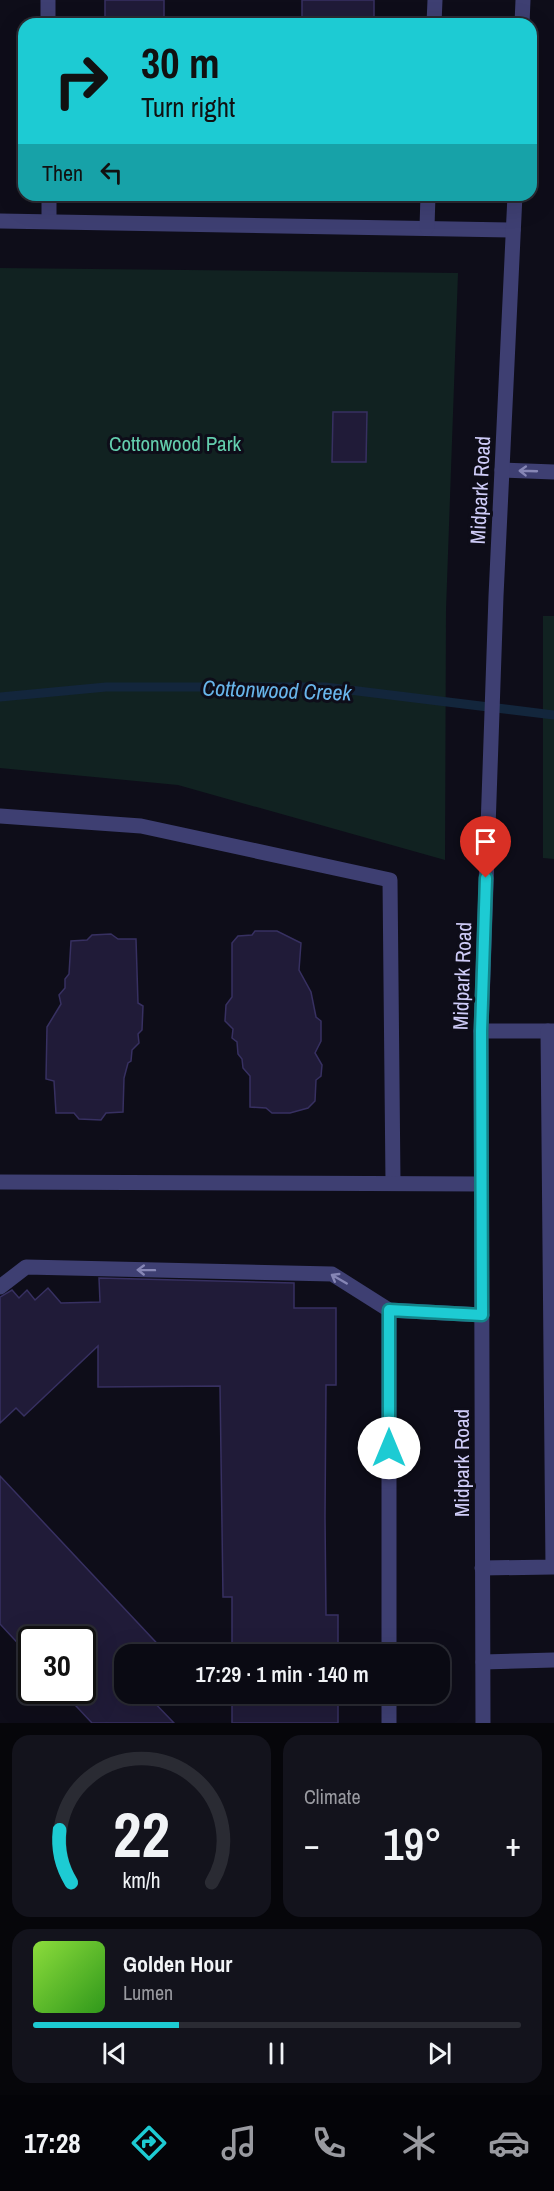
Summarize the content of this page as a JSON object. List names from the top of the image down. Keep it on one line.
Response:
{"streets":{"street":["Midpark Road"]},"water":["Cottonwood Creek"],"parks":["Cottonwood Park"],"page":{"turn":["30 m","Turn right"],"then":"Then","limit":"30","trip":"17:29 · 1 min · 140 m","tile":"Climate","heat":["−","19°","+"],"song":["Golden Hour","Lumen"],"tabs":"17:28","gauge":["22","km/h"]}}
